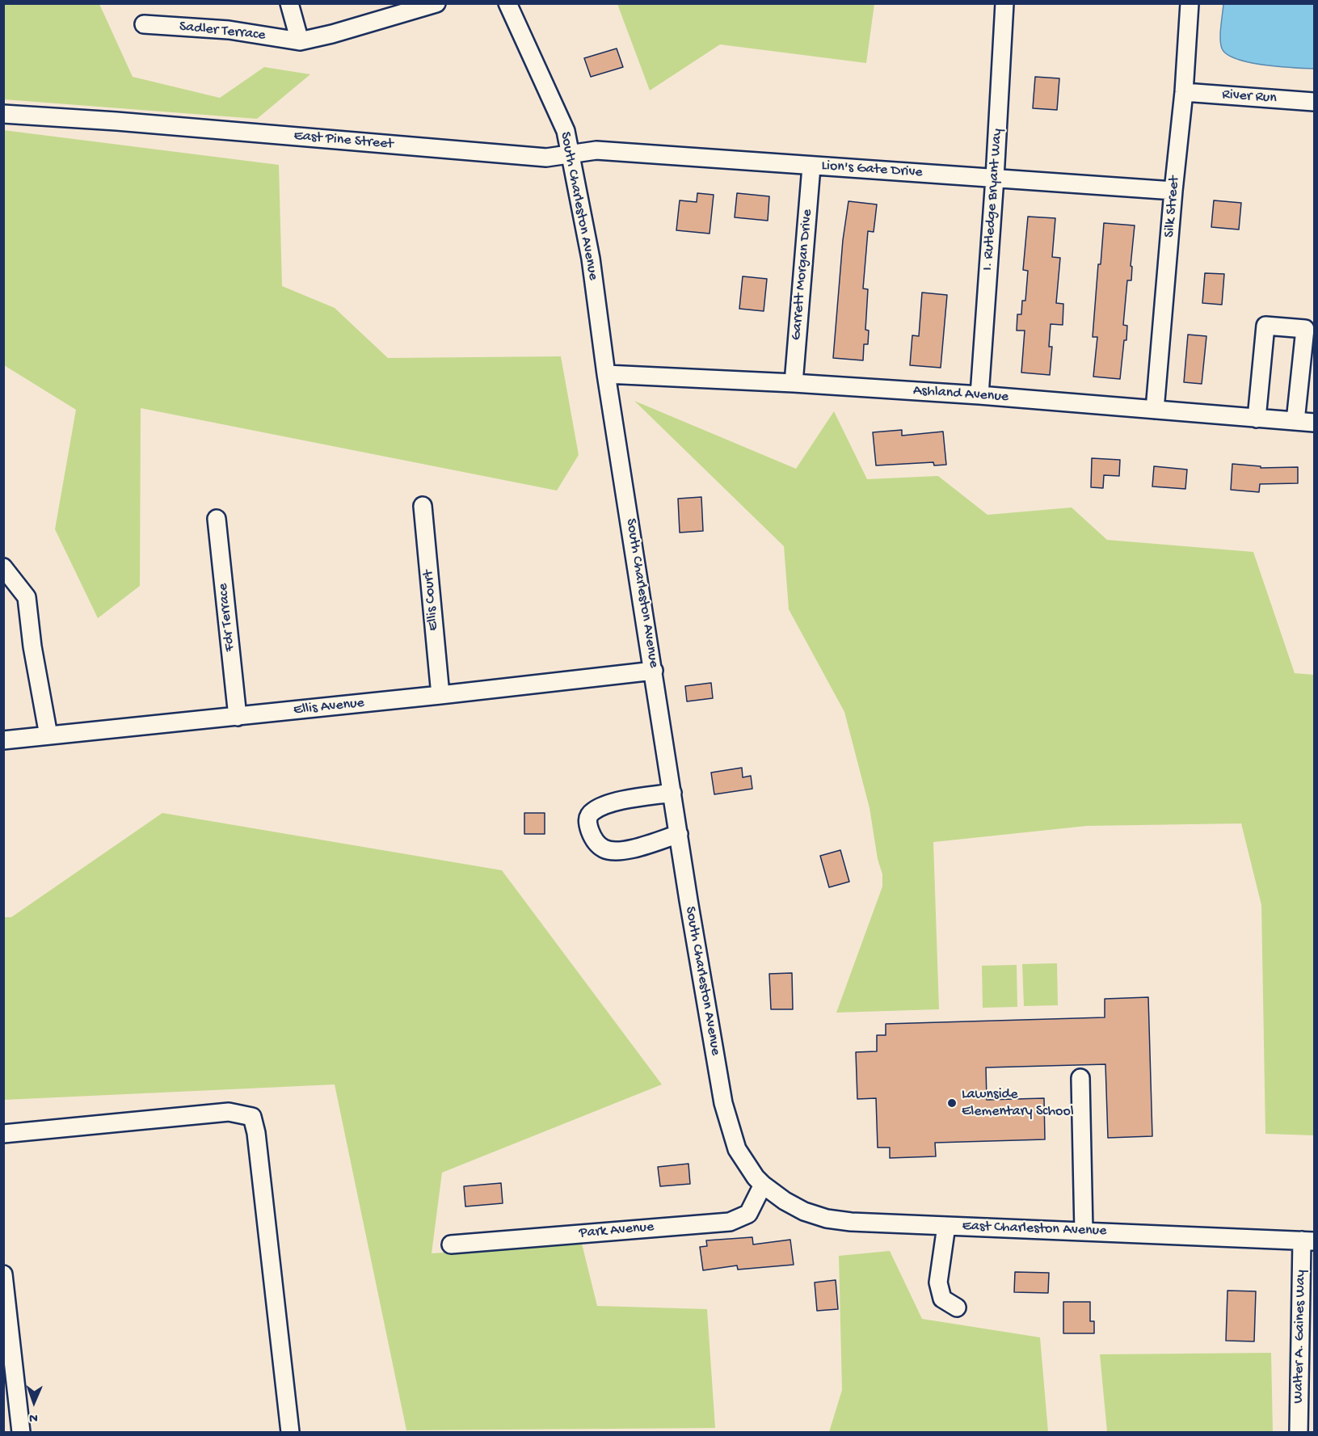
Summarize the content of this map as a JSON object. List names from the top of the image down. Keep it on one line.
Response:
{"streets":{"street":["Sadler Terrace","River Run","East Pine Street","Lion's Gate Drive","I. Rutledge Bryant Way","South Charleston Avenue","Silk Street","Garrett Morgan Drive","Ashland Avenue","Ellis Court","Fdr Terrace","Ellis Avenue","East Charleston Avenue","Park Avenue","Walter A. Gaines Way"]},"crossings":[["River Run","Silk Street"],["East Pine Street","Lion's Gate Drive"],["East Pine Street","South Charleston Avenue"],["Lion's Gate Drive","I. Rutledge Bryant Way"],["Lion's Gate Drive","South Charleston Avenue"],["Lion's Gate Drive","Silk Street"],["Lion's Gate Drive","Garrett Morgan Drive"],["I. Rutledge Bryant Way","Ashland Avenue"],["South Charleston Avenue","Ashland Avenue"],["South Charleston Avenue","Ellis Avenue"],["South Charleston Avenue","East Charleston Avenue"],["South Charleston Avenue","Park Avenue"],["Silk Street","Ashland Avenue"],["Garrett Morgan Drive","Ashland Avenue"],["Ellis Court","Ellis Avenue"],["Fdr Terrace","Ellis Avenue"],["East Charleston Avenue","Park Avenue"],["East Charleston Avenue","Walter A. Gaines Way"]],"places":["Lawnside Elementary School"],"north":"bottom"}
